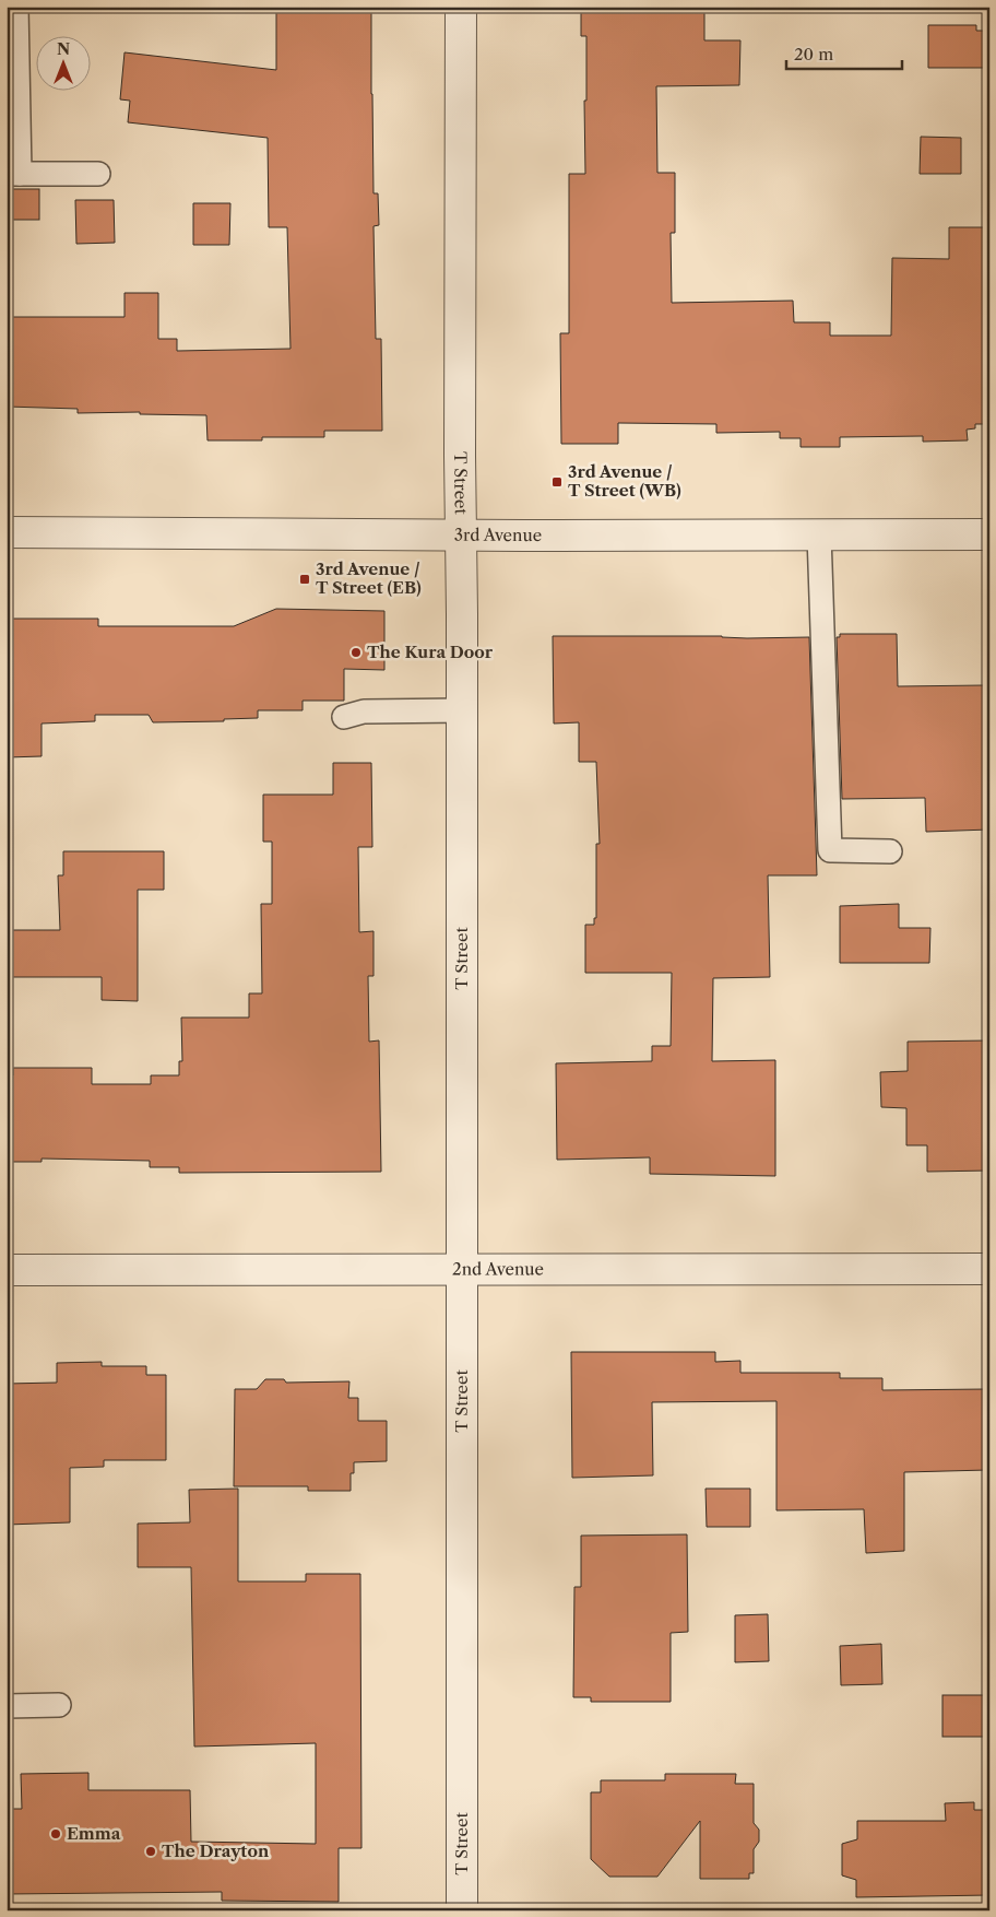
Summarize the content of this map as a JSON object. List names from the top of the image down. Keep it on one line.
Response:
{"streets":{"street":["T Street","3rd Avenue","2nd Avenue"]},"crossings":[["T Street","3rd Avenue"],["T Street","2nd Avenue"]],"places":{"transit":["3rd Avenue / T Street (WB)","3rd Avenue / T Street (EB)"],"other":["The Kura Door","Emma","The Drayton"]},"scale_bar":"20 m","north":"top"}
